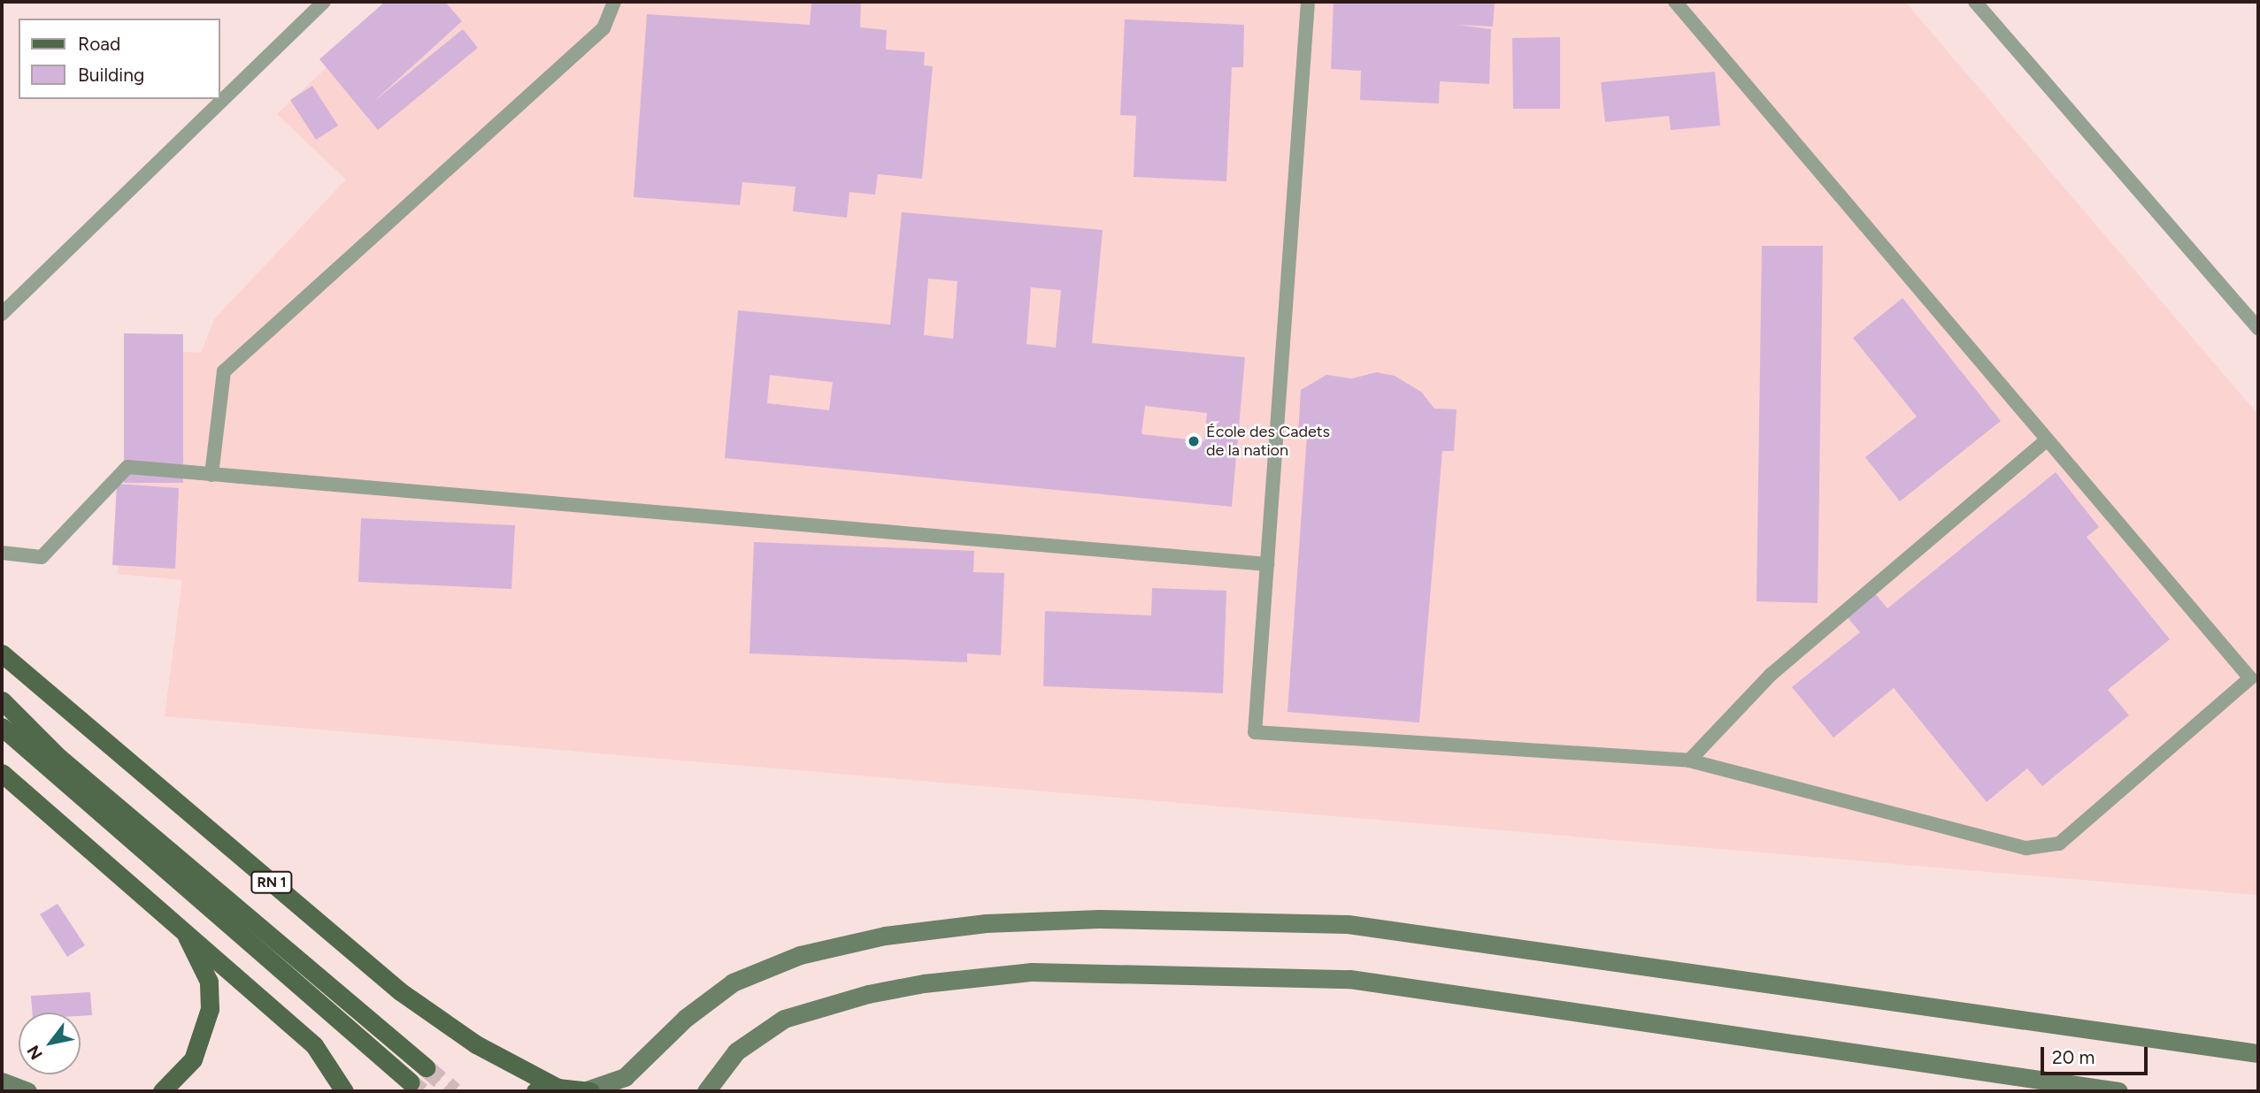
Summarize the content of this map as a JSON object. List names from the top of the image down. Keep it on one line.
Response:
{"streets":{"main road":["RN 1"]},"places":["École des Cadets de la nation"],"legend":["Road","Building"],"scale_bar":"20 m","north":"bottom left"}
